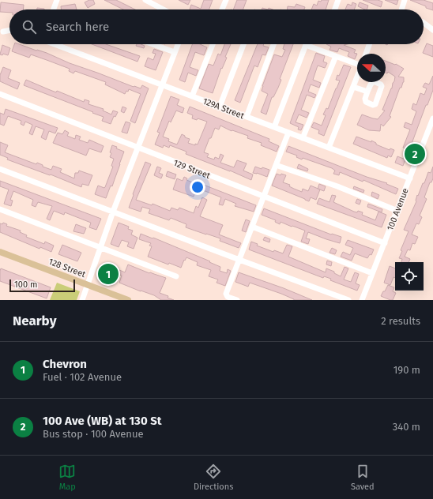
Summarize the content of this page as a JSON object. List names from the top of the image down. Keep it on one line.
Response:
{"streets":{"main road":["128 Street"],"street":["129A Street","129 Street","100 Avenue"]},"crossings":[["129A Street","100 Avenue"],["129 Street","100 Avenue"]],"scale_bar":"100 m","north":"left","page":{"search":"Search here","pins":["2","1"],"scale":"100 m","heading":["Nearby","2 results"],"list":[{"mark":"1","name":"Chevron","note":"Fuel · 102 Avenue","value":"190 m"},{"mark":"2","name":"100 Ave (WB) at 130 St","note":"Bus stop · 100 Avenue","value":"340 m"}],"nav":["Map","Directions","Saved"]}}
